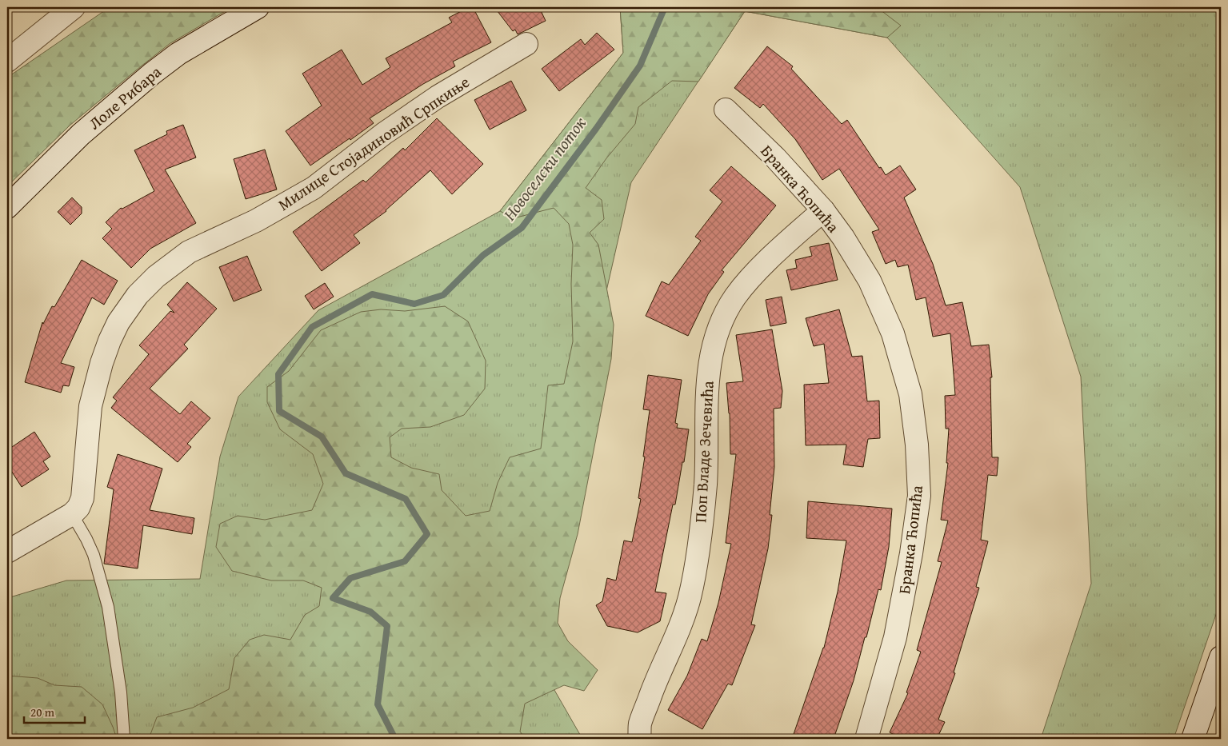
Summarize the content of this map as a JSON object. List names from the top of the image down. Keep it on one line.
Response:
{"streets":{"street":["Лоле Рибара","Милице Стојадиновић Српкиње","Бранка Ћопића","Поп Владе Зечевића"]},"crossings":[["Бранка Ћопића","Поп Владе Зечевића"]],"water":["Новоселски поток"],"scale_bar":"20 m"}
